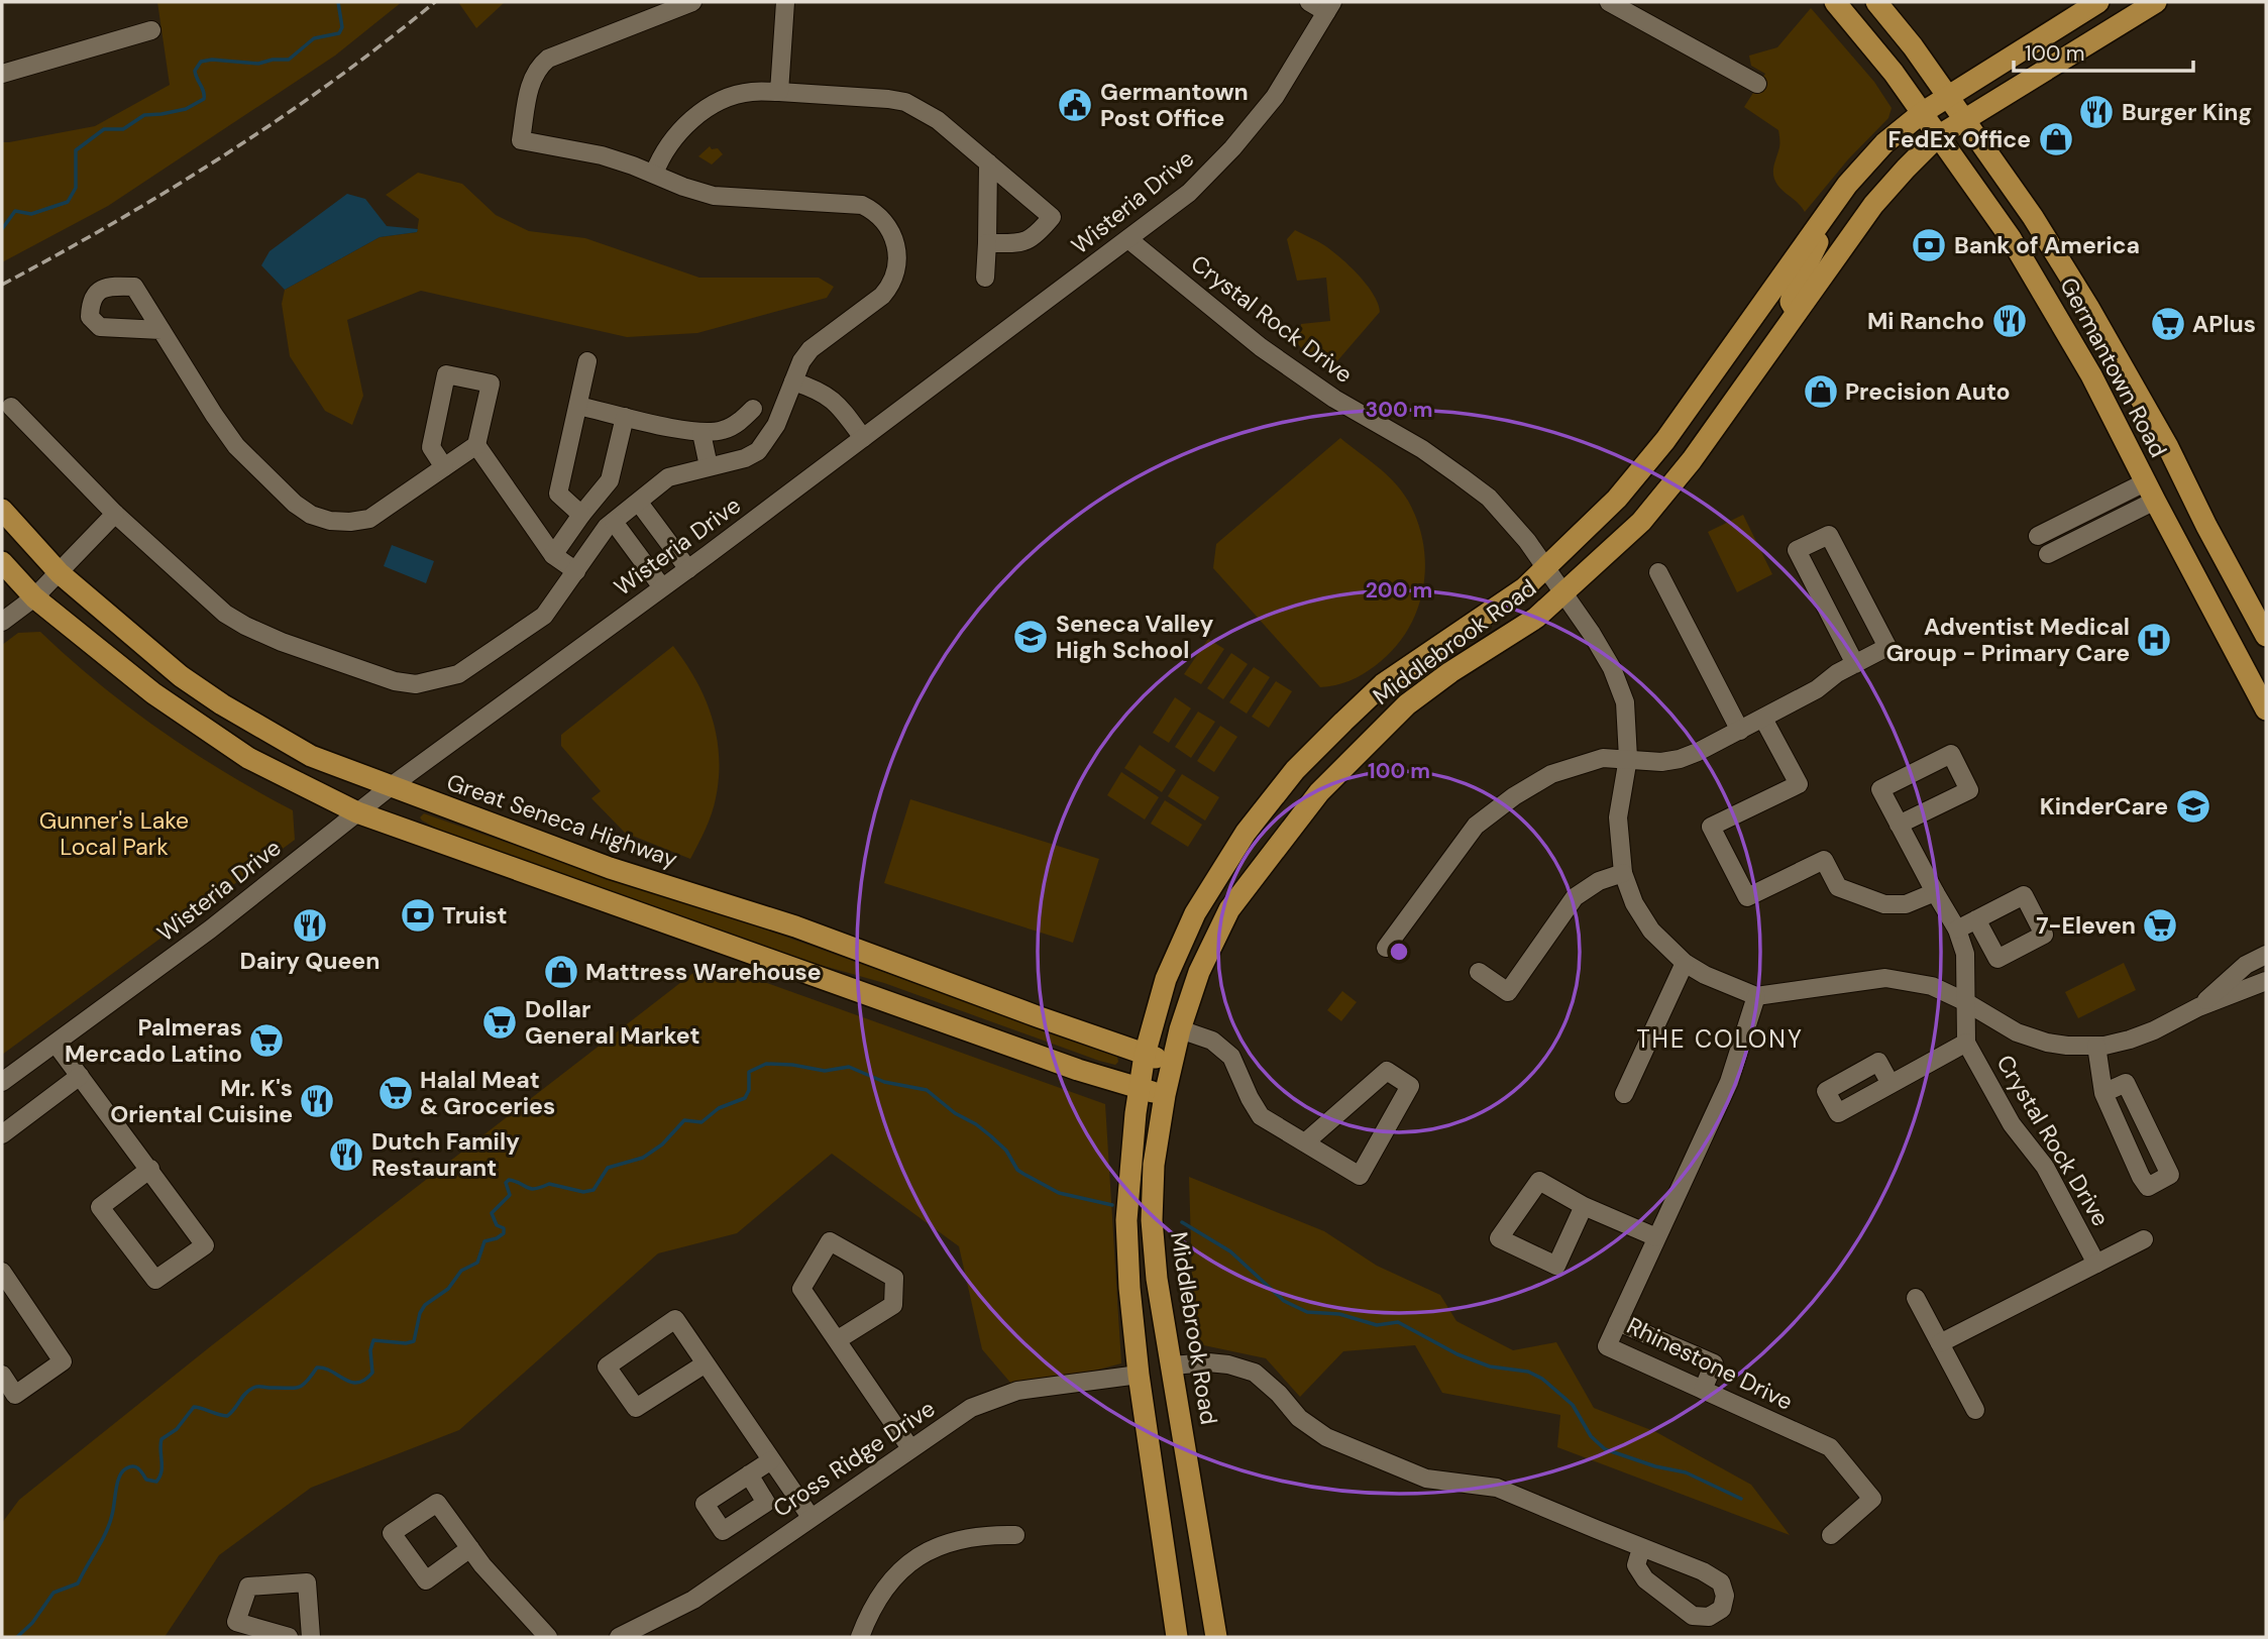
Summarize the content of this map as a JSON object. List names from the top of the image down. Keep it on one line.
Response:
{"streets":{"main road":["Germantown Road","Middlebrook Road","Great Seneca Highway"],"street":["Wisteria Drive","Crystal Rock Drive","Rhinestone Drive","Cross Ridge Drive"]},"crossings":[["Wisteria Drive","Crystal Rock Drive"],["Wisteria Drive","Great Seneca Highway"],["Crystal Rock Drive","Middlebrook Road"],["Crystal Rock Drive","Rhinestone Drive"],["Germantown Road","Middlebrook Road"],["Middlebrook Road","Great Seneca Highway"],["Middlebrook Road","Cross Ridge Drive"]],"districts":["THE COLONY"],"parks":["Gunner's Lake Local Park"],"places":{"public building":["Germantown Post Office"],"restaurant":["Burger King","Mi Rancho","Dairy Queen","Mr. K's Oriental Cuisine","Dutch Family Restaurant"],"shop":["FedEx Office","Precision Auto","Mattress Warehouse"],"bank":["Bank of America","Truist"],"supermarket":["APlus","7-Eleven","Dollar General Market","Palmeras Mercado Latino","Halal Meat & Groceries"],"school or university":["Seneca Valley High School","KinderCare"],"hospital":["Adventist Medical Group - Primary Care"]},"scale_bar":"100 m","rings":["300 m","200 m","100 m"]}
